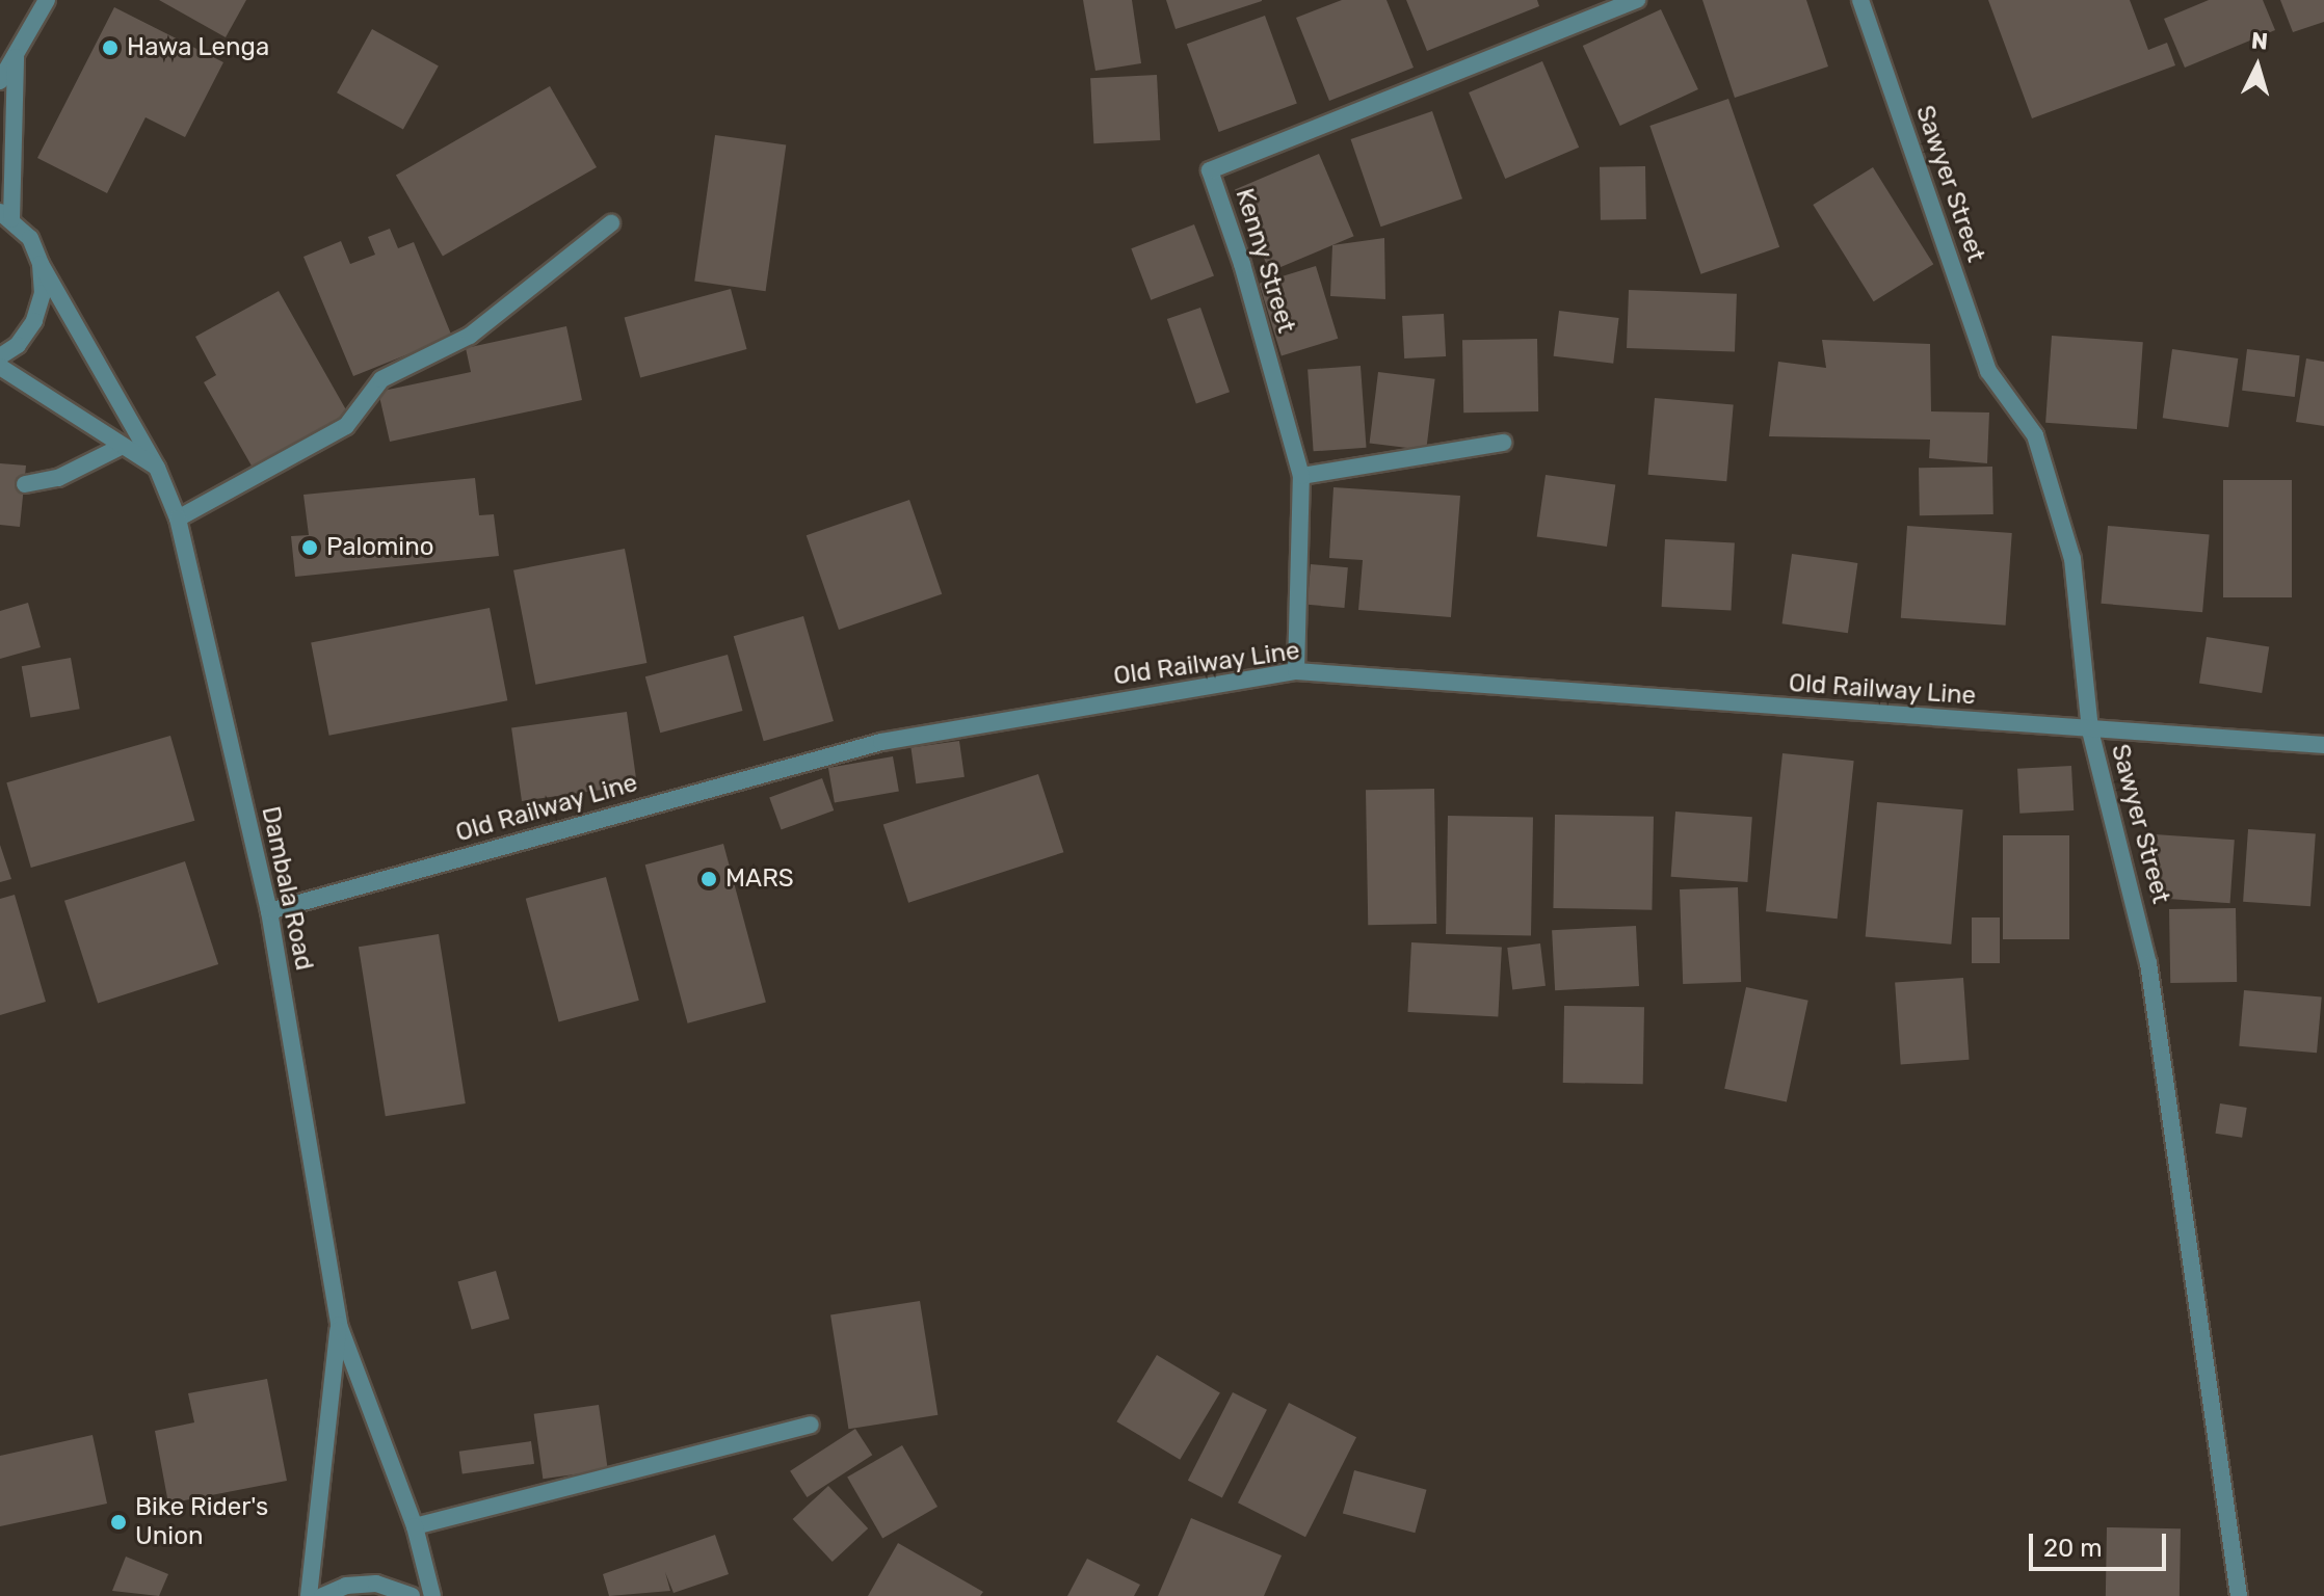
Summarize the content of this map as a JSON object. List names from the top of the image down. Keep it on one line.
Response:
{"streets":{"street":["Sawyer Street","Kenny Street","Old Railway Line","Dambala Road"]},"crossings":[["Sawyer Street","Old Railway Line"],["Kenny Street","Old Railway Line"],["Old Railway Line","Dambala Road"]],"places":["Hawa Lenga","Palomino","MARS","Bike Rider's Union"],"scale_bar":"20 m","north":"top"}
